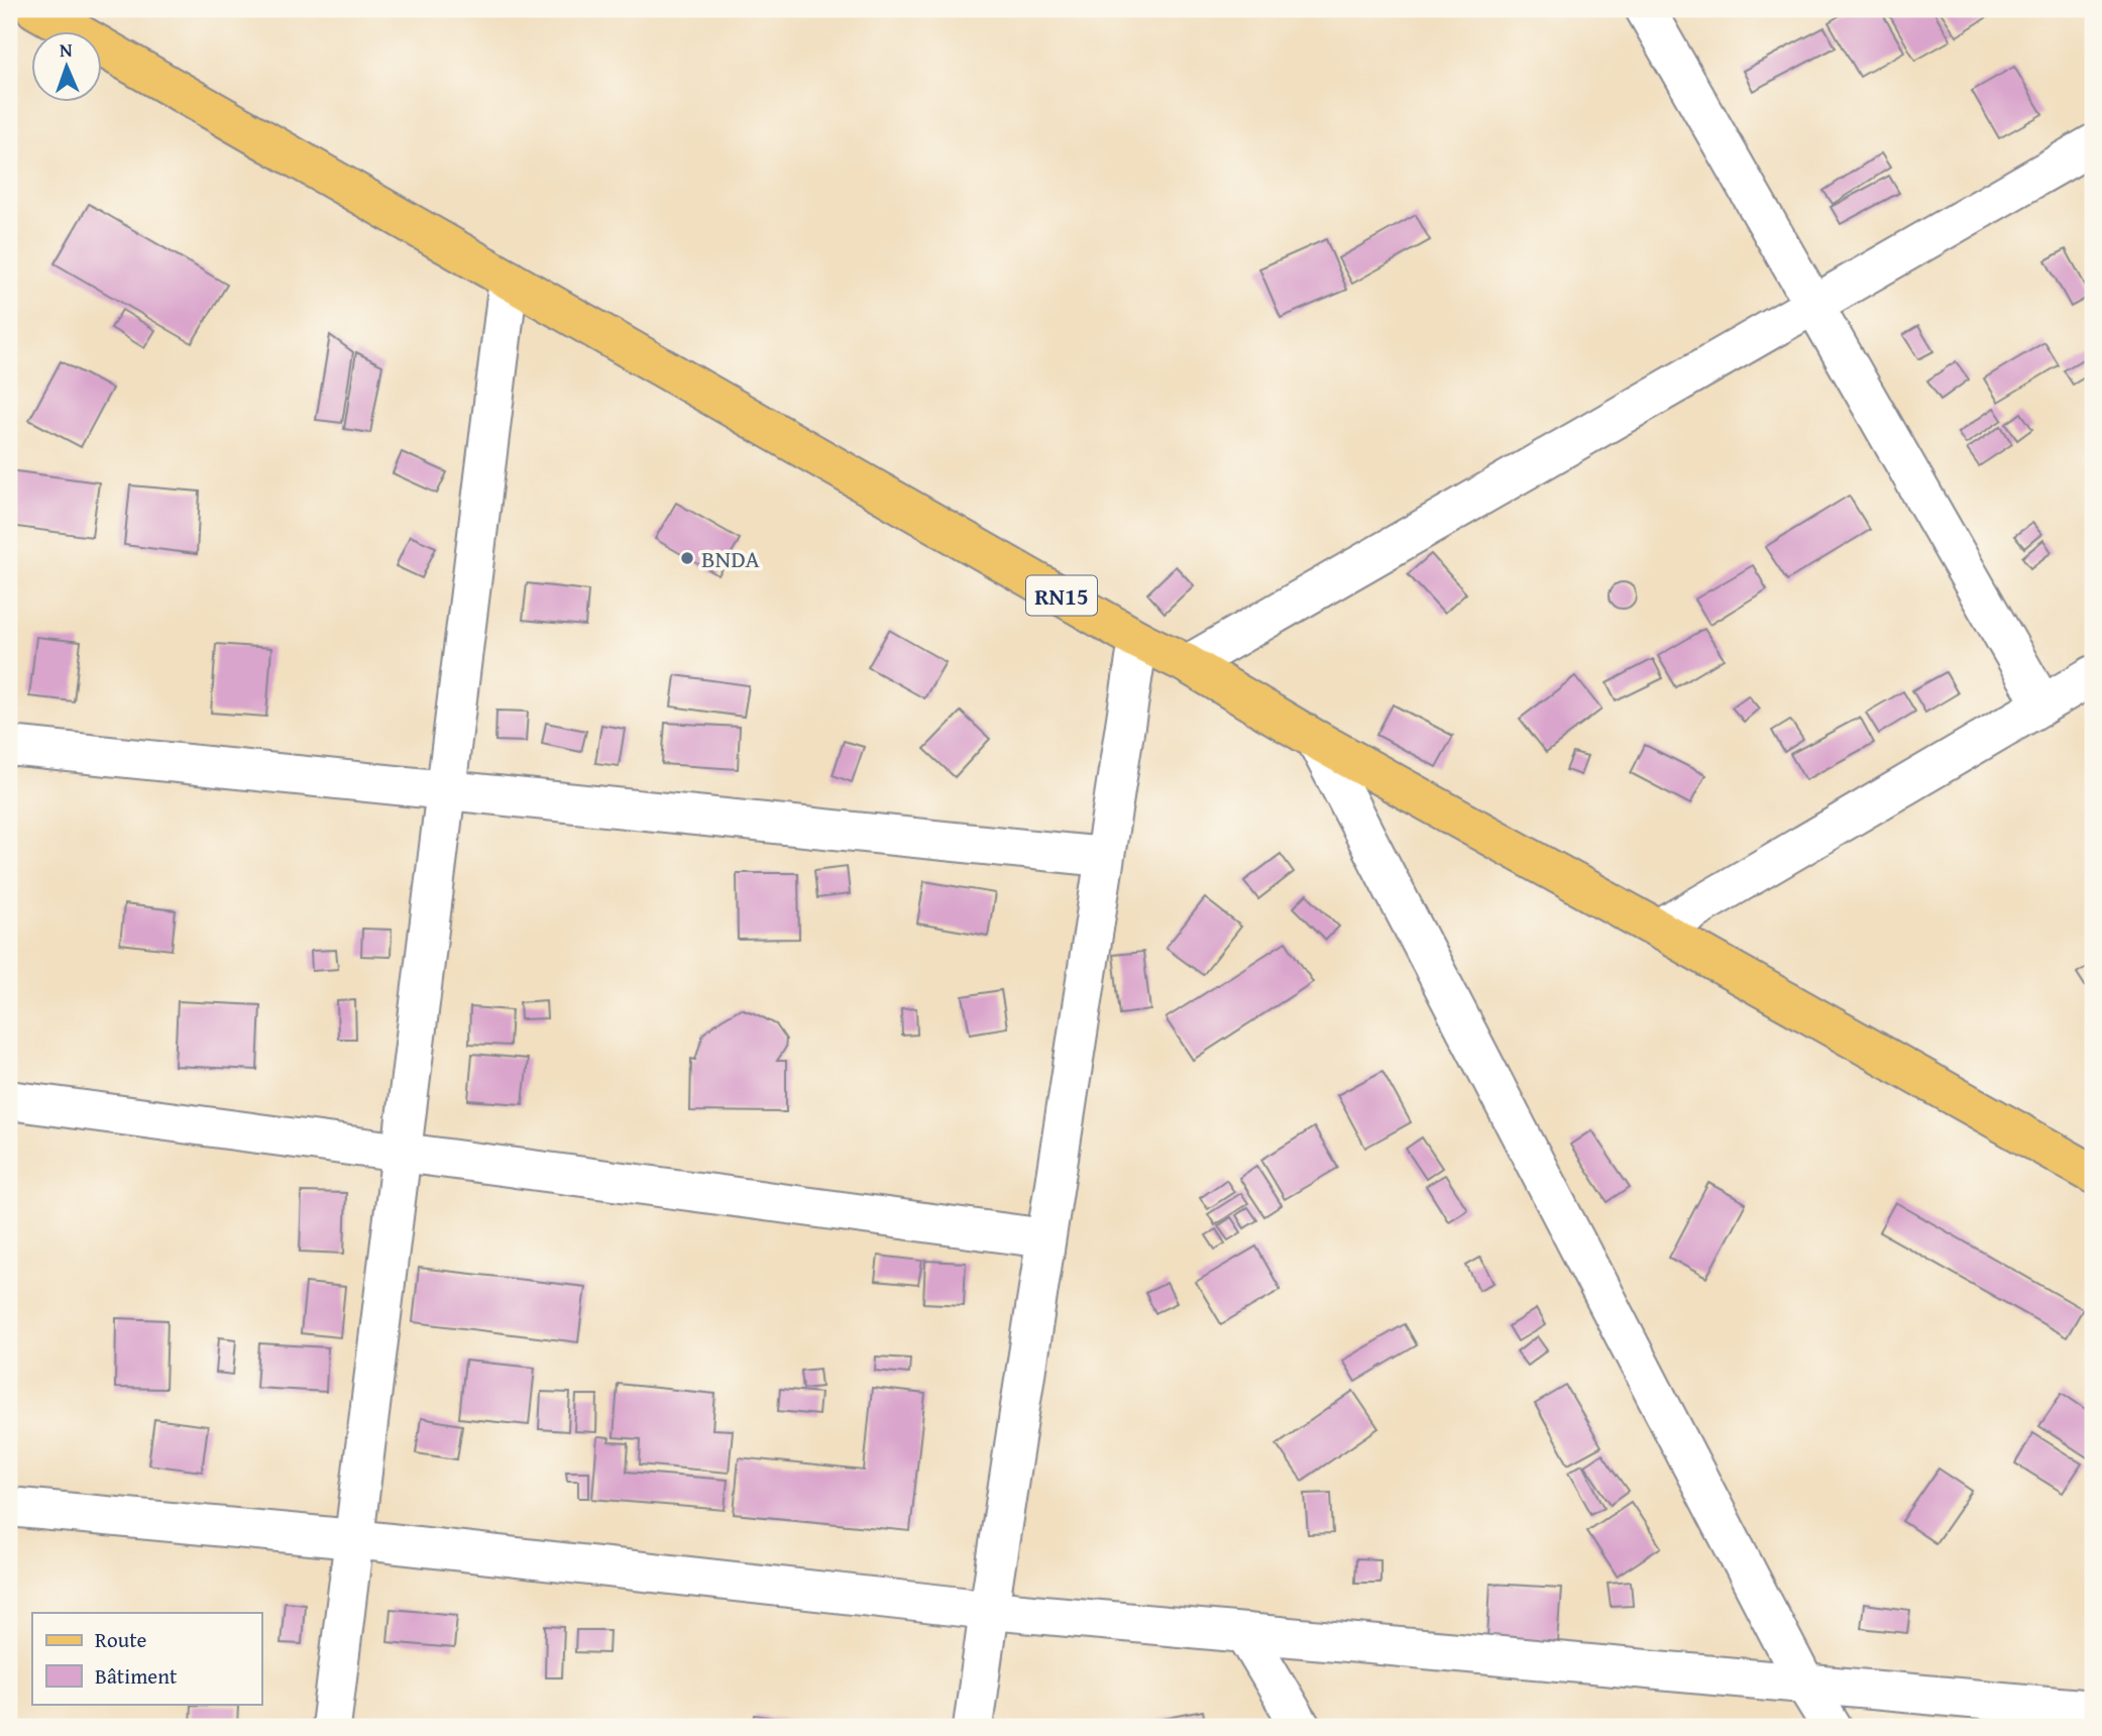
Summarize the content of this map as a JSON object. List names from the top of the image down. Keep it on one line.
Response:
{"streets":{"main road":["RN15"]},"places":["BNDA"],"legend":["Route","Bâtiment"],"north":"top"}
